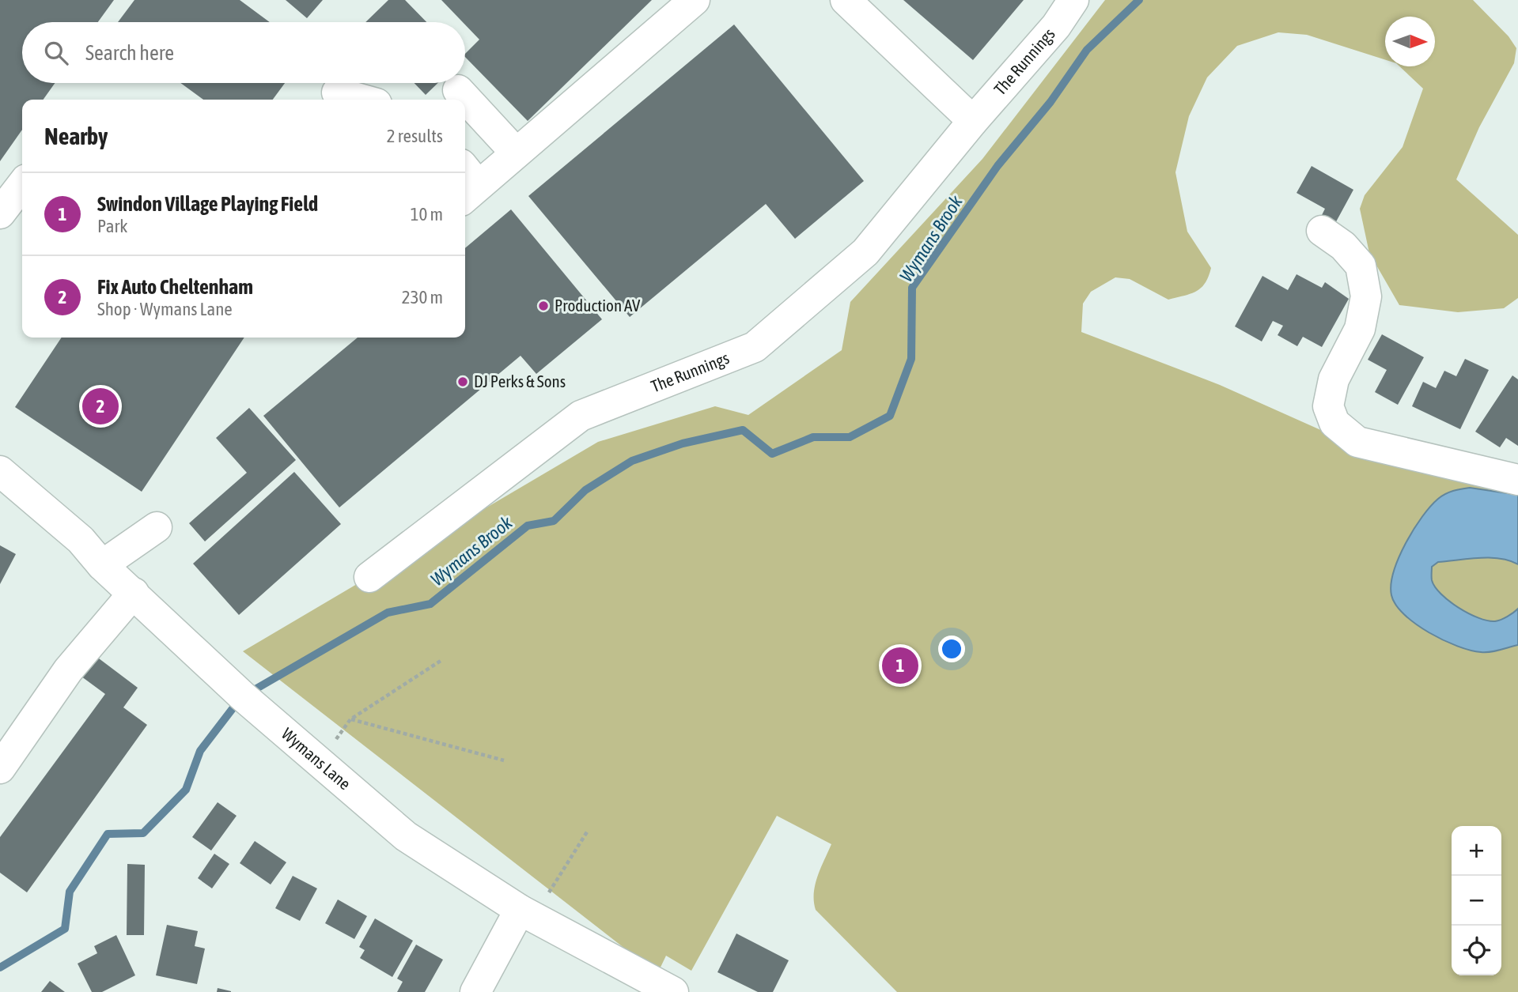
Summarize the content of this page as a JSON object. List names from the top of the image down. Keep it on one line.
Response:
{"streets":{"street":["The Runnings","Wymans Lane"]},"water":["Wymans Brook"],"places":["Production AV","DJ Perks & Sons"],"north":"right","page":{"search":"Search here","heading":["Nearby","2 results"],"list":[{"mark":"1","name":"Swindon Village Playing Field","note":"Park","value":"10 m"},{"mark":"2","name":"Fix Auto Cheltenham","note":"Shop · Wymans Lane","value":"230 m"}],"pins":["2","1"],"map_buttons":["+","−"]}}
